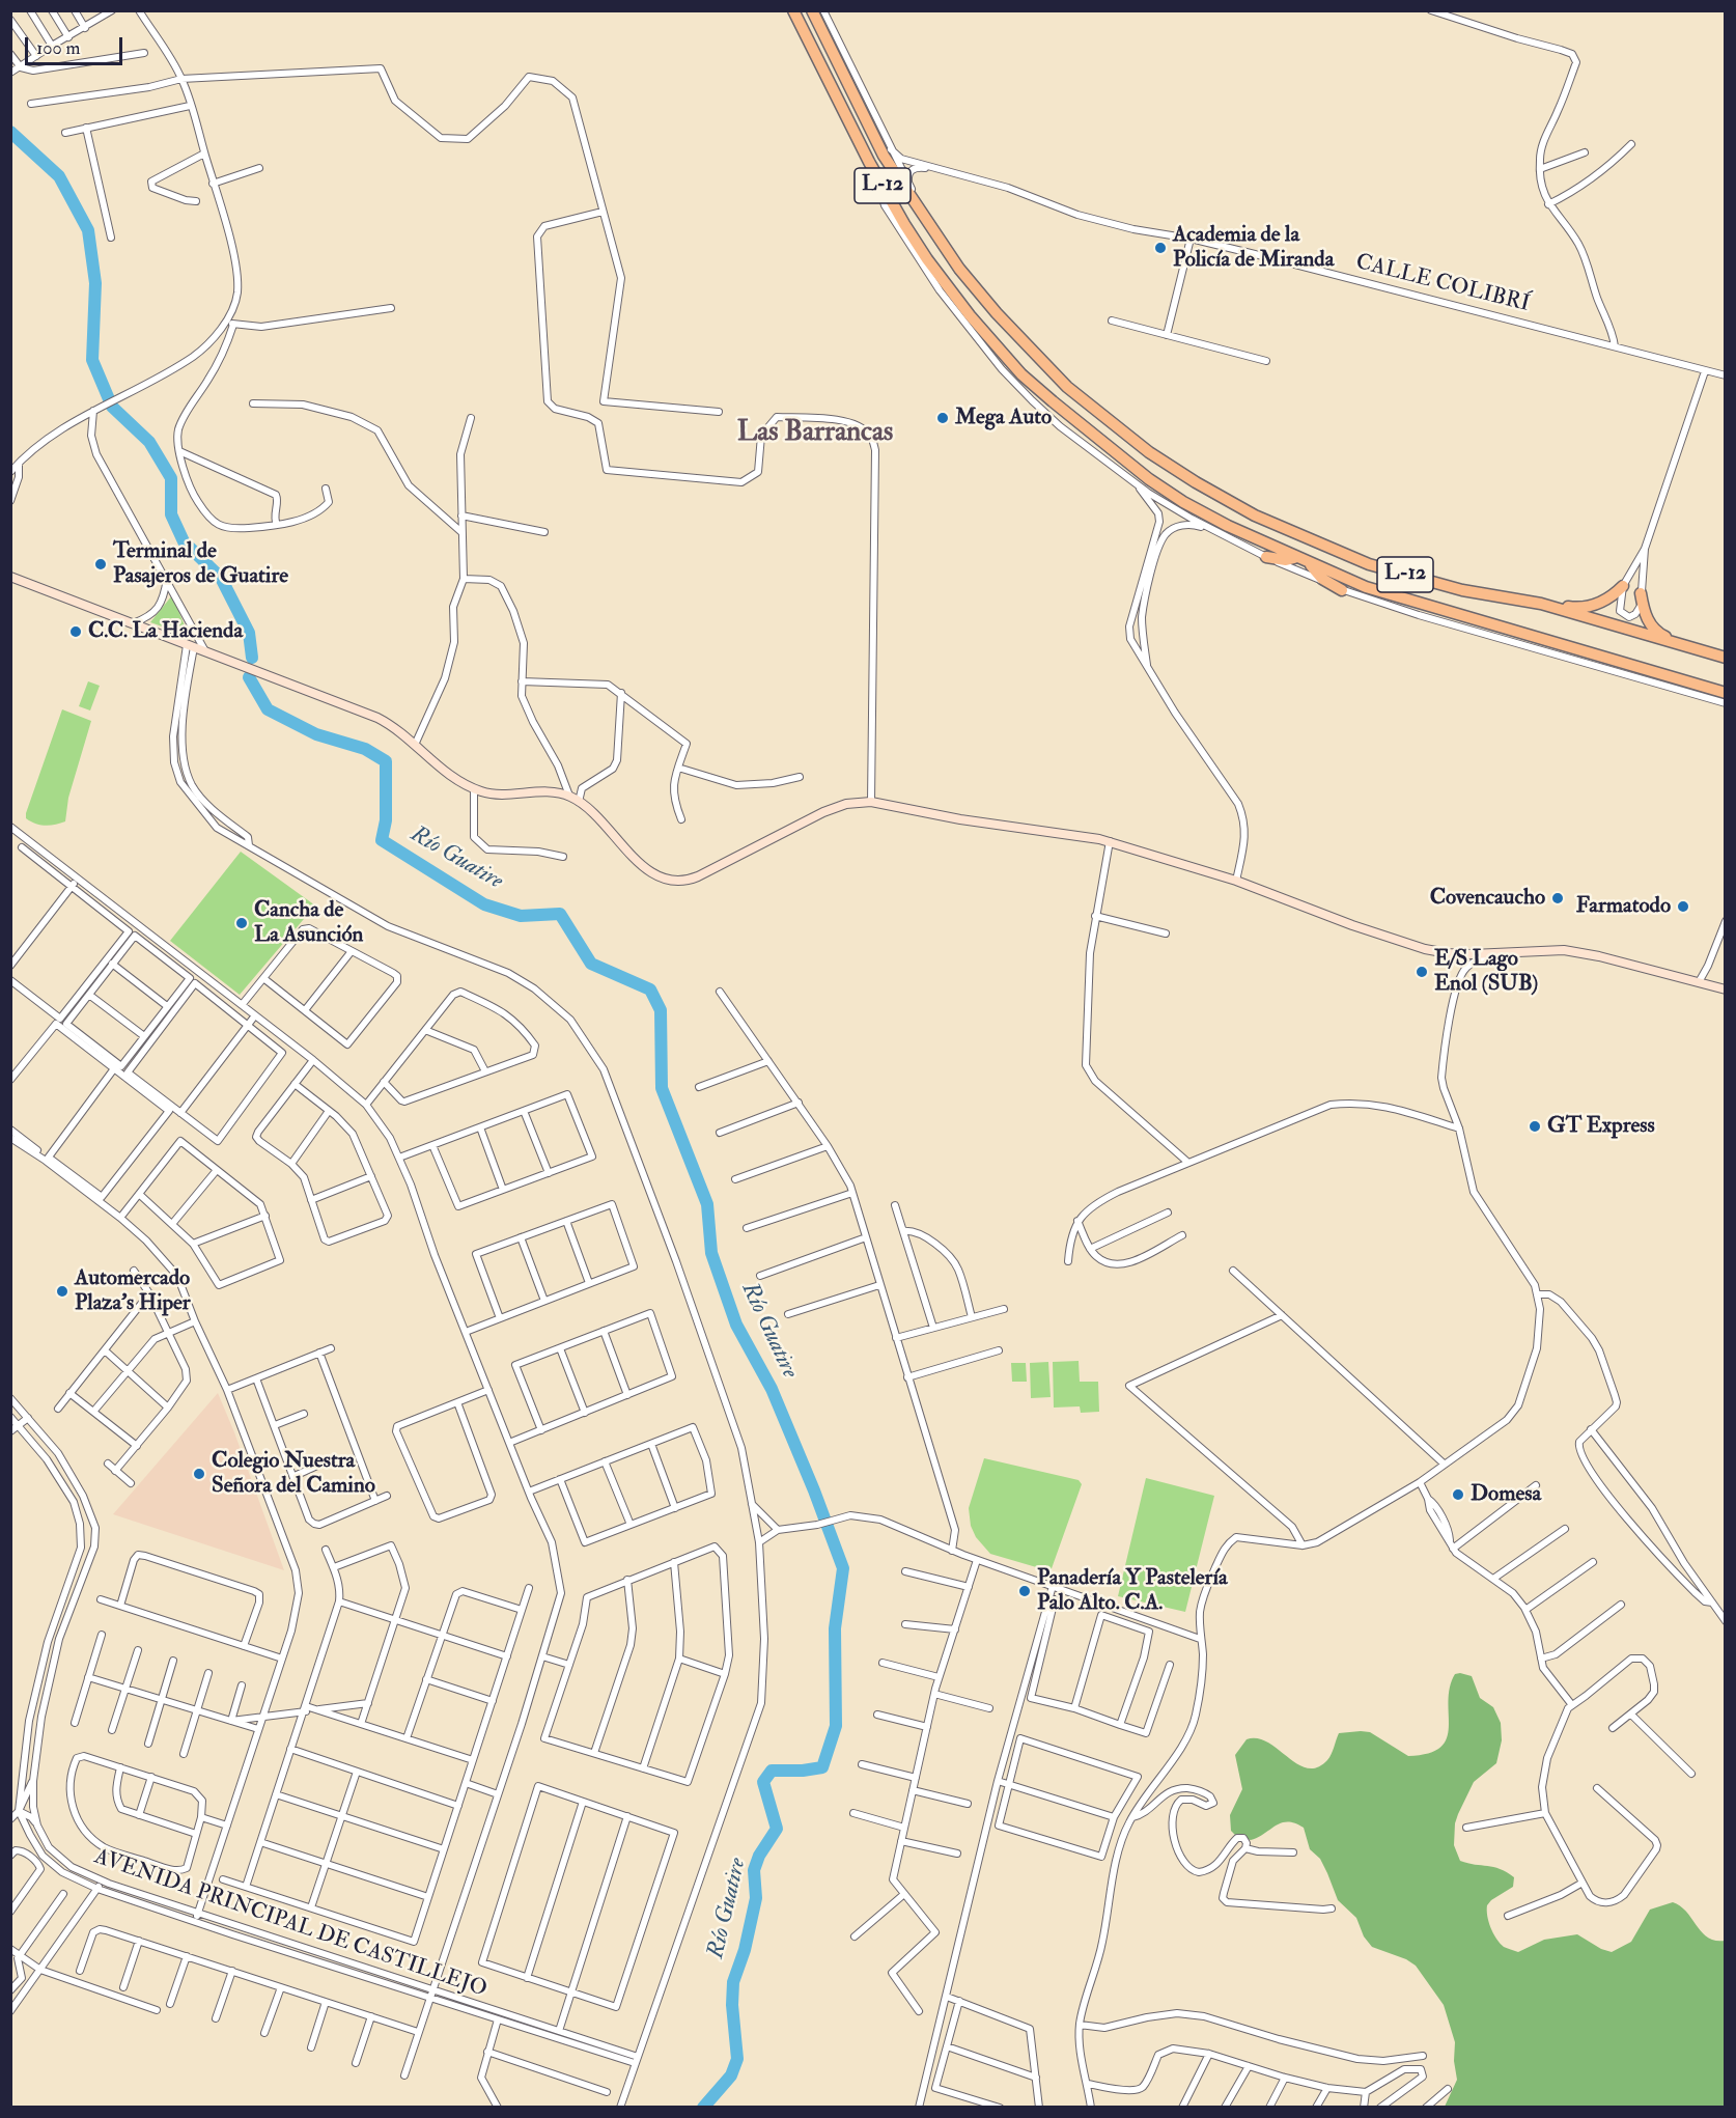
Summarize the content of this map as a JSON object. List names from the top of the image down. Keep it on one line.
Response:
{"streets":{"highway":["L-12"],"street":["CALLE COLIBRÍ","AVENIDA PRINCIPAL DE CASTILLEJO"]},"crossings":[["L-12","CALLE COLIBRÍ"]],"districts":["Las Barrancas"],"water":["Río Guatire"],"places":["Academia de la Policía de Miranda","Mega Auto","Terminal de Pasajeros de Guatire","C.C. La Hacienda","Covencaucho","Farmatodo","Cancha de La Asunción","E/S Lago Enol (SUB)","GT Express","Automercado Plaza's Hiper","Colegio Nuestra Señora del Camino","Domesa","Panadería Y Pastelería Palo Alto. C.A."],"scale_bar":"100 m"}
